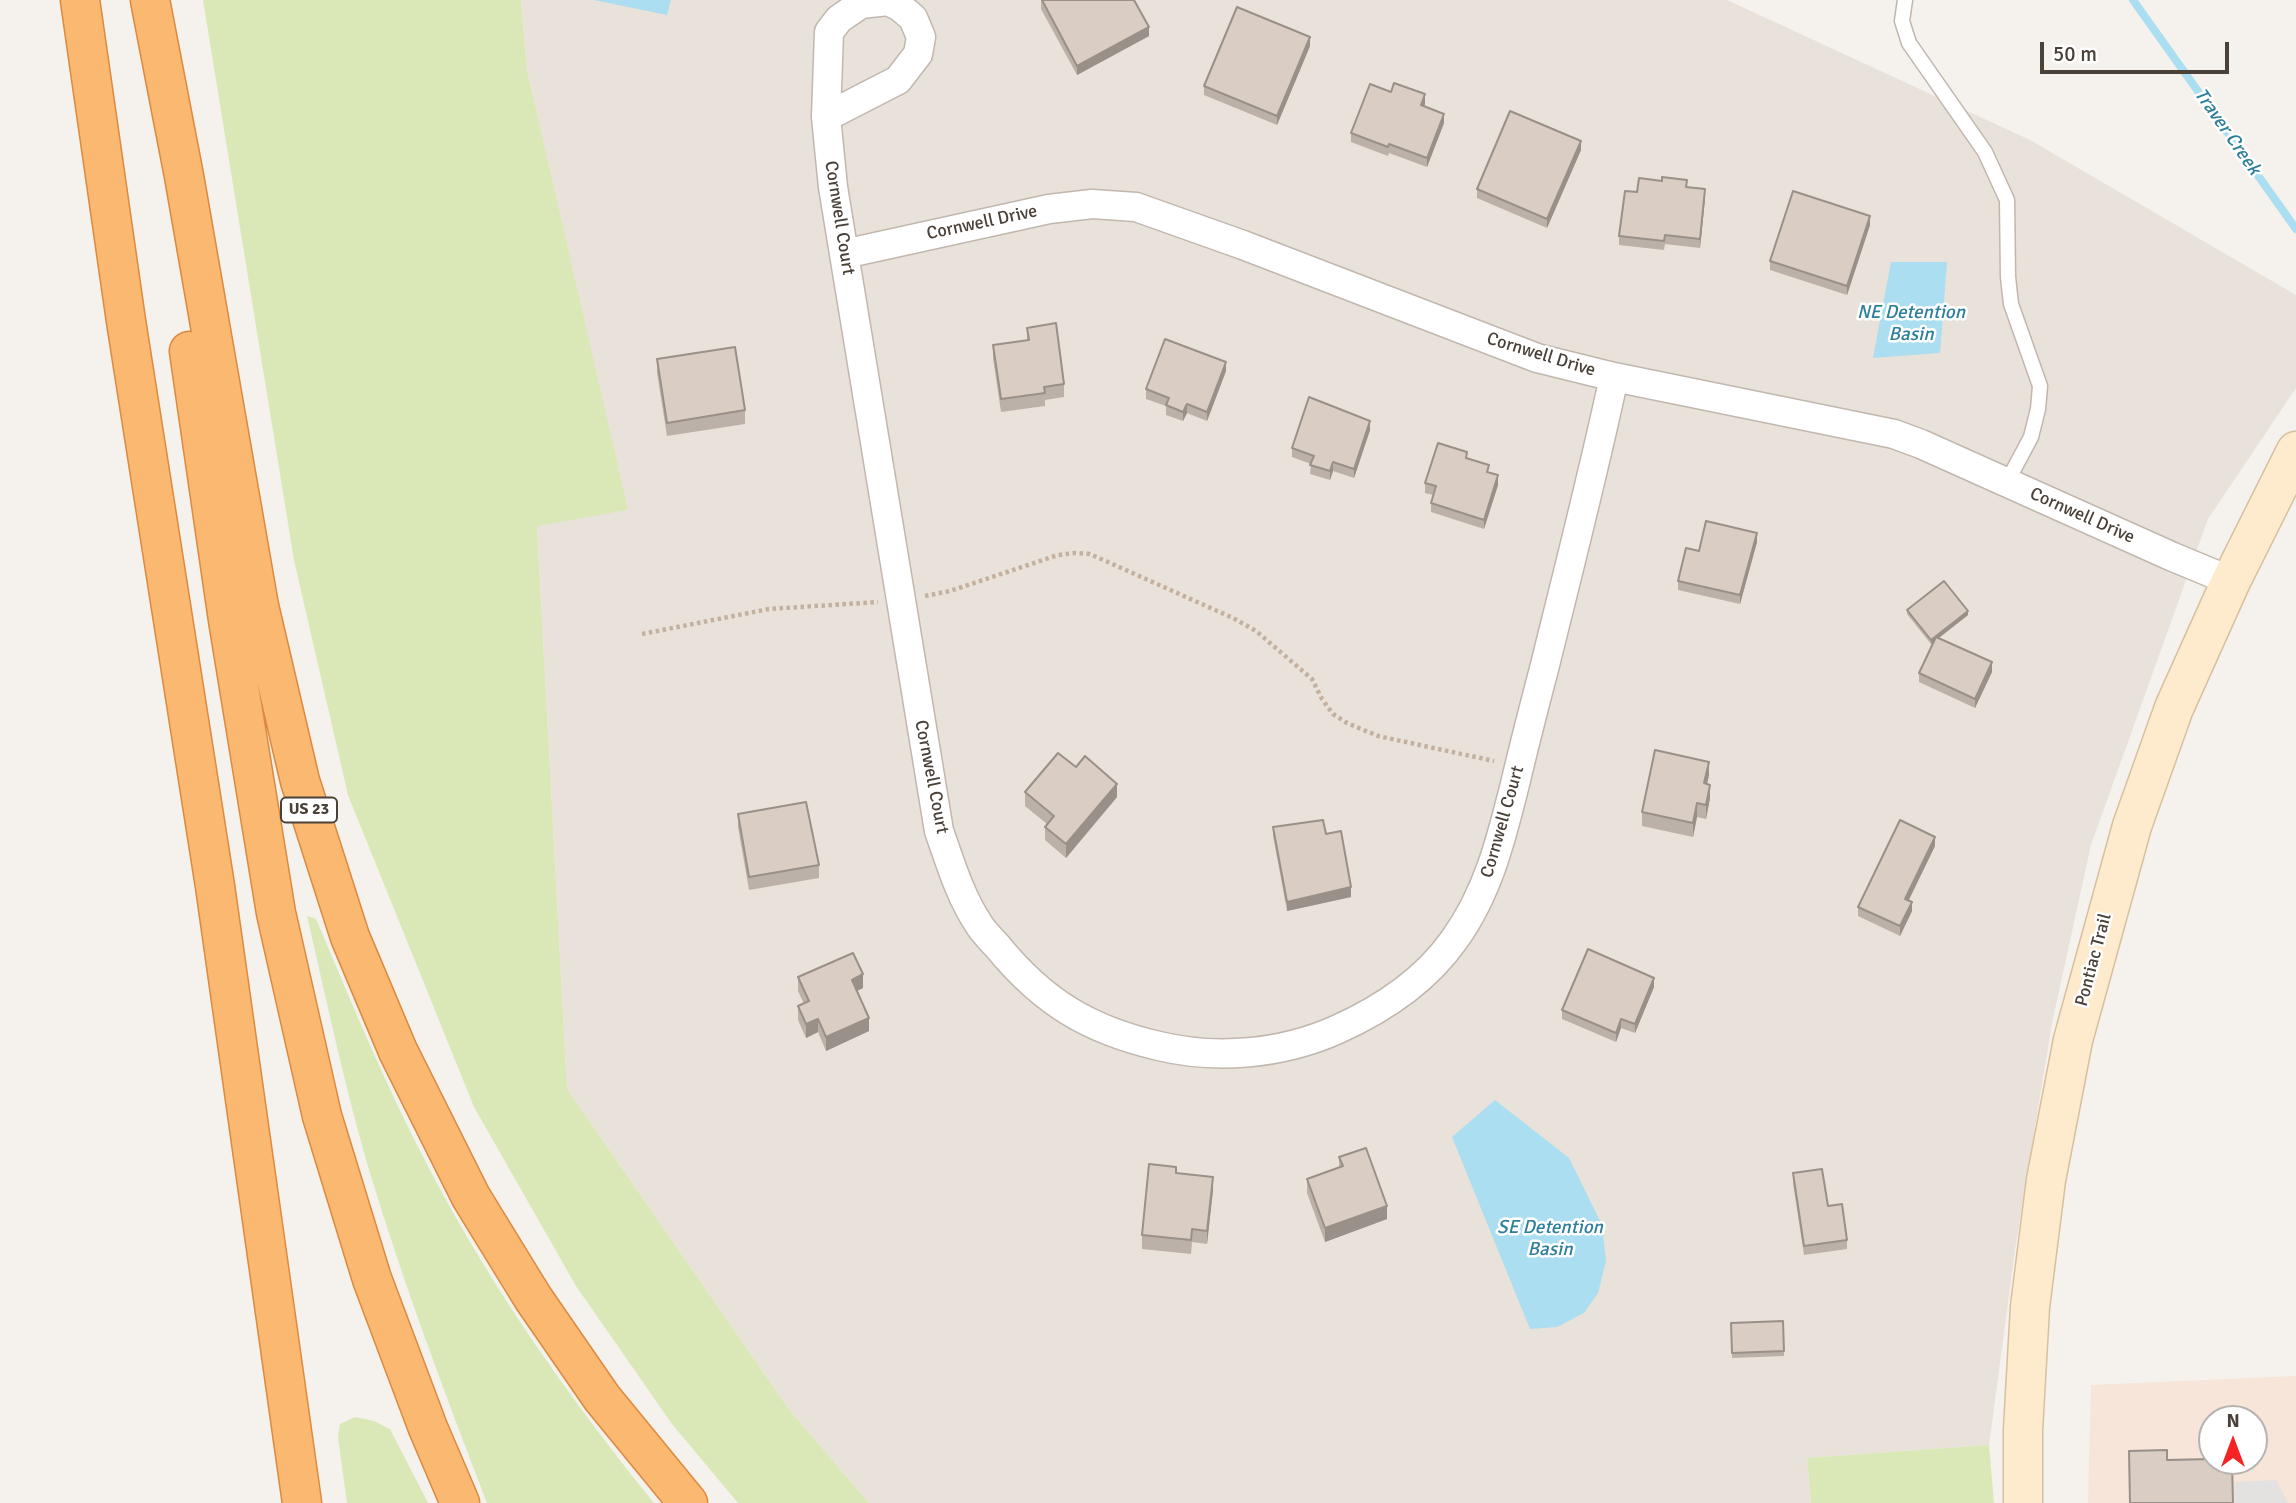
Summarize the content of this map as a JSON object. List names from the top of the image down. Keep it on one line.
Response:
{"streets":{"highway":["US 23"],"main road":["Pontiac Trail"],"street":["Cornwell Court","Cornwell Drive"]},"crossings":[["Cornwell Court","Cornwell Drive"],["Cornwell Drive","Pontiac Trail"]],"water":["Traver Creek","NE Detention Basin","SE Detention Basin"],"scale_bar":"50 m","north":"top"}
